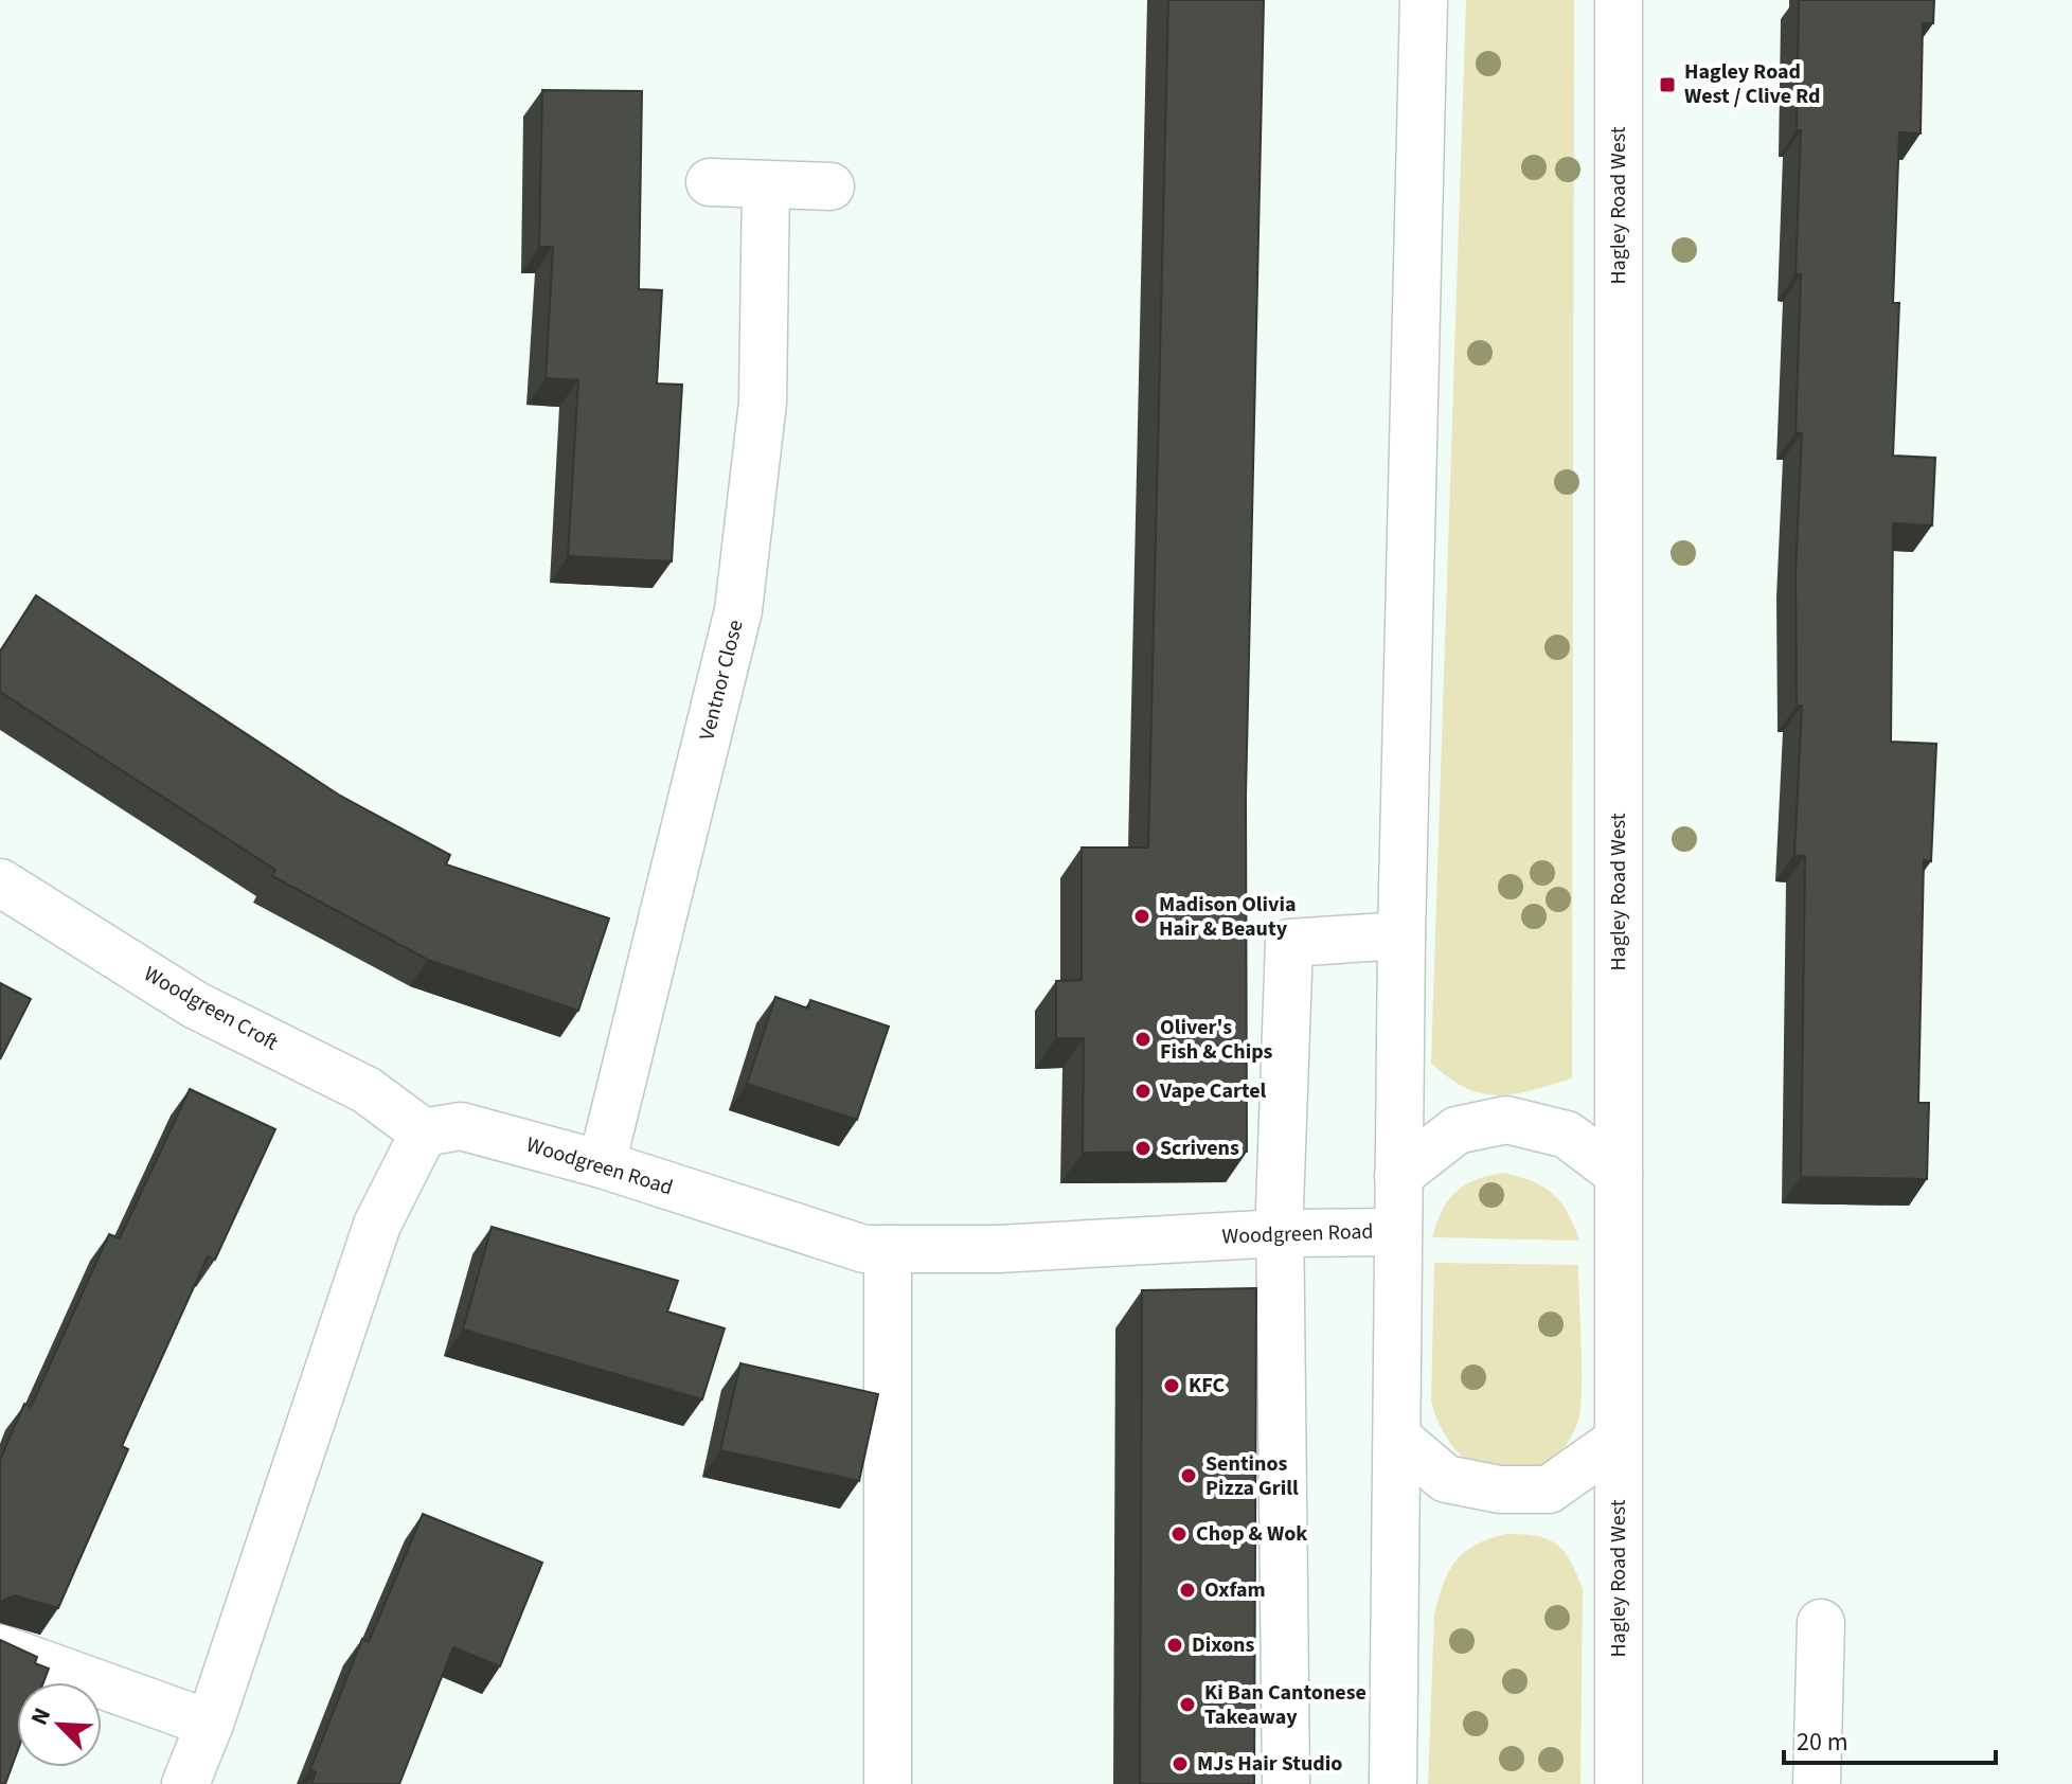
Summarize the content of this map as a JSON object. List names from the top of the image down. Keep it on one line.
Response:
{"streets":{"main road":["Hagley Road West","Ventnor Close","Woodgreen Croft","Woodgreen Road"]},"crossings":[["Ventnor Close","Woodgreen Road"],["Woodgreen Croft","Woodgreen Road"]],"places":{"transit":["Hagley Road West / Clive Rd"],"other":["Madison Olivia Hair & Beauty","Oliver's Fish & Chips","Vape Cartel","Scrivens","KFC","Sentinos Pizza Grill","Chop & Wok","Oxfam","Dixons","Ki Ban Cantonese Takeaway","MJs Hair Studio"]},"scale_bar":"20 m","north":"top left"}
